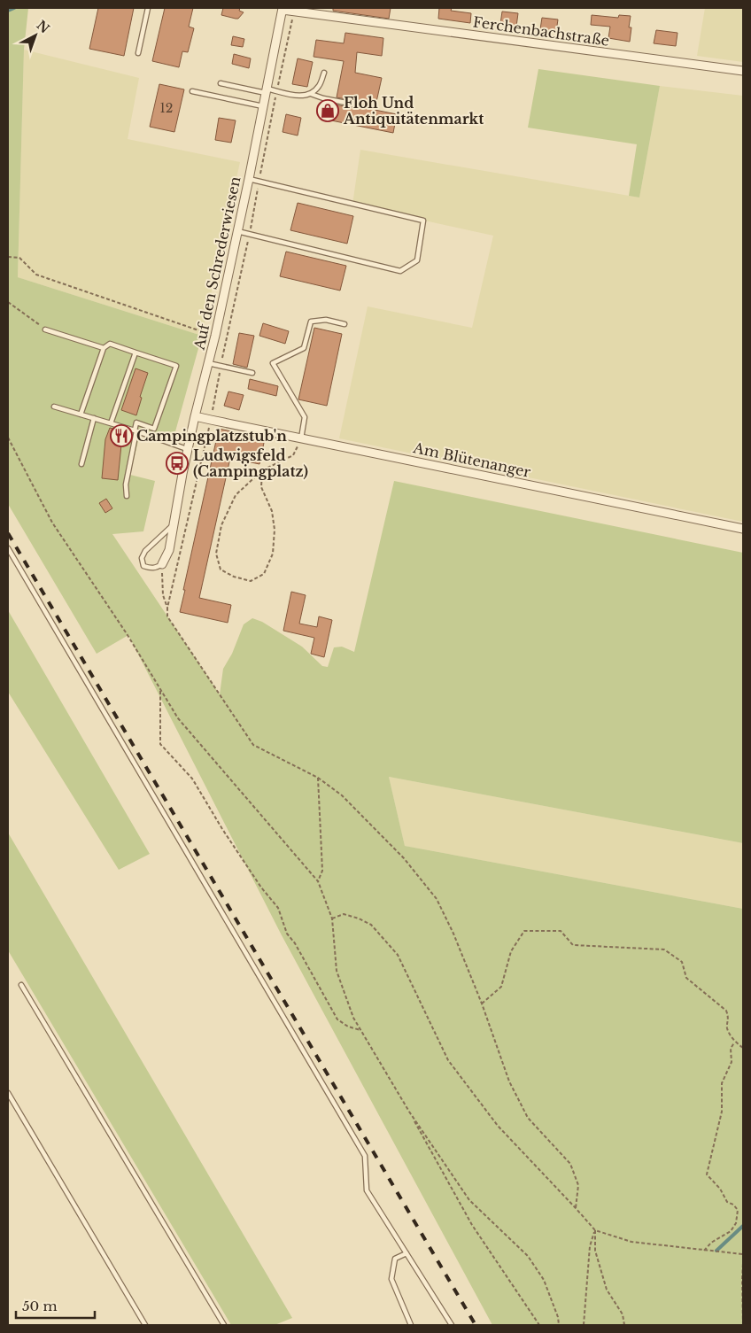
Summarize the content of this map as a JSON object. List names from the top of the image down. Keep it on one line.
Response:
{"streets":{"street":["Ferchenbachstraße","Auf den Schrederwiesen","Am Blütenanger"]},"crossings":[["Ferchenbachstraße","Auf den Schrederwiesen"],["Auf den Schrederwiesen","Am Blütenanger"]],"places":{"shop":["Floh Und Antiquitätenmarkt"],"restaurant":["Campingplatzstub'n"],"bus stop":["Ludwigsfeld (Campingplatz)"]},"house_numbers":["12"],"scale_bar":"50 m","north":"top right"}
